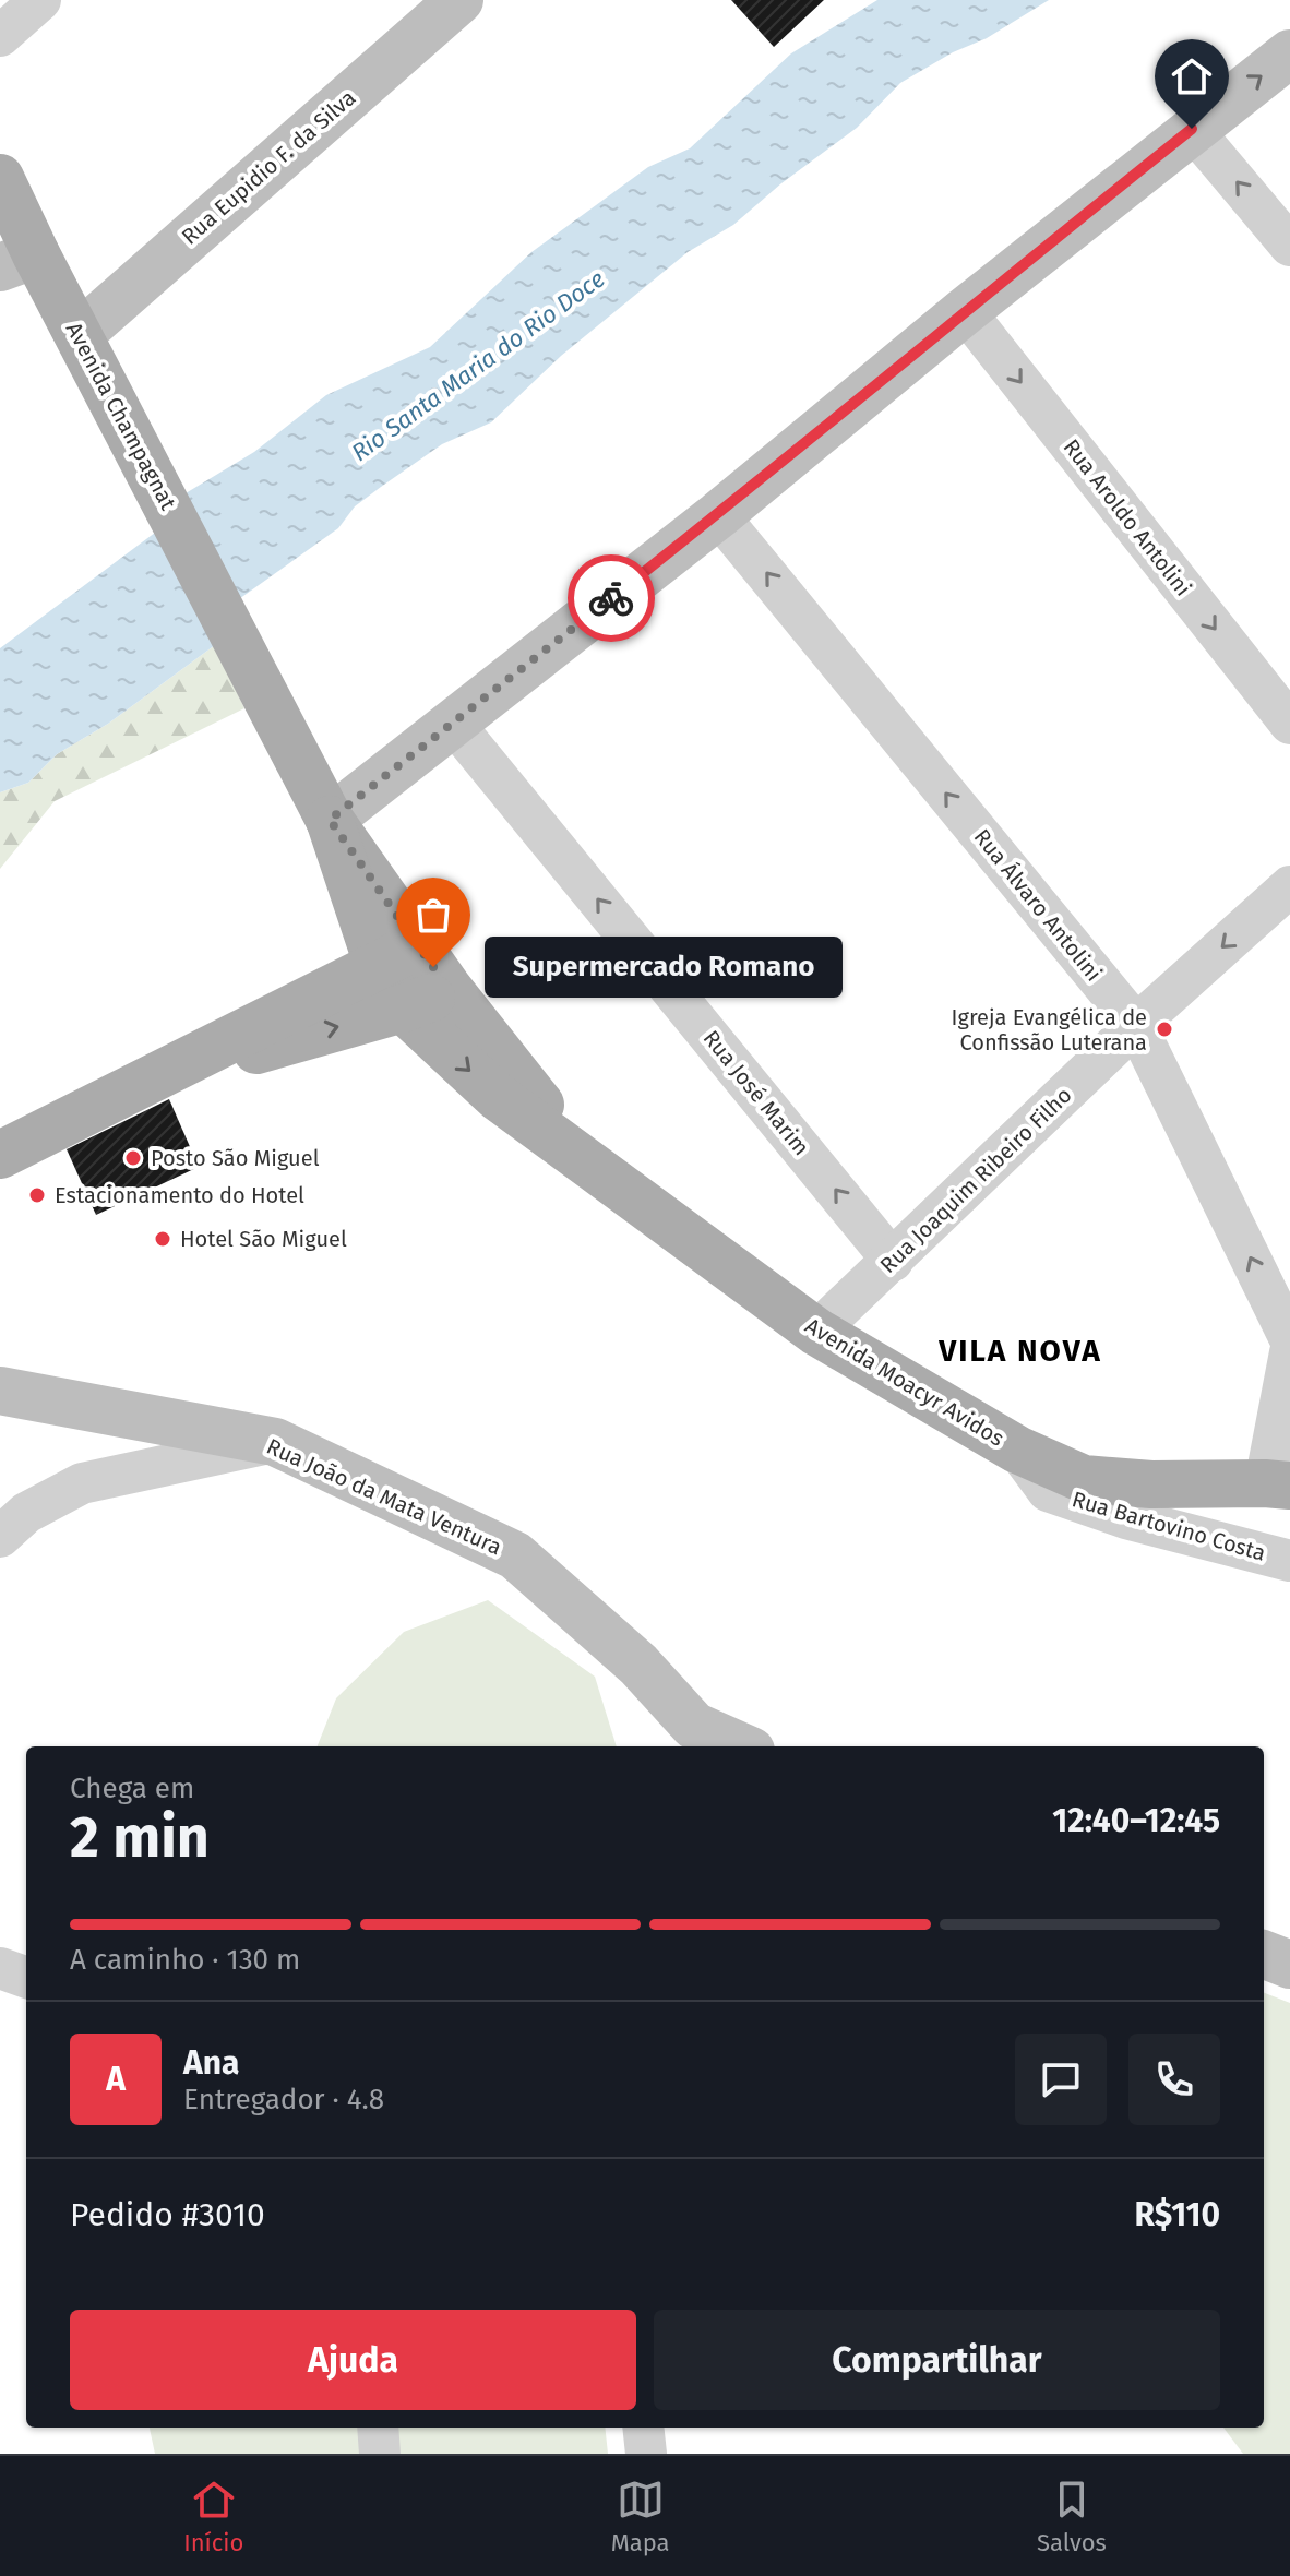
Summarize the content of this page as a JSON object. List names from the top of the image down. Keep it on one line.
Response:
{"streets":{"main road":["Avenida Champagnat","Avenida Moacyr Avidos"],"street":["Rua Eupidio F. da Silva","Rua Aroldo Antolini","Rua Álvaro Antolini","Rua José Marim","Rua Joaquim Ribeiro Filho","Rua João da Mata Ventura","Rua Bartovino Costa"]},"crossings":[["Rua Eupidio F. da Silva","Avenida Champagnat"],["Avenida Champagnat","Avenida Moacyr Avidos"],["Rua Álvaro Antolini","Rua Joaquim Ribeiro Filho"],["Rua José Marim","Rua Joaquim Ribeiro Filho"],["Rua Joaquim Ribeiro Filho","Avenida Moacyr Avidos"],["Avenida Moacyr Avidos","Rua Bartovino Costa"]],"one_way":["Rua Aroldo Antolini","Rua Álvaro Antolini","Rua José Marim"],"districts":["VILA NOVA"],"water":["Rio Santa Maria do Rio Doce"],"places":["Supermercado Romano","Igreja Evangélica de Confissão Luterana","Posto São Miguel","Estacionamento do Hotel","Hotel São Miguel"],"page":{"bubble":"Supermercado Romano","heading":["2 min","Chega em","12:40–12:45"],"panel":["Ana","Entregador · 4.8","Pedido #3010","R$110"],"bar":"A caminho · 130 m","round":"A","buttons":["Ajuda","Compartilhar"],"tabs":["Início","Mapa","Salvos"]}}
